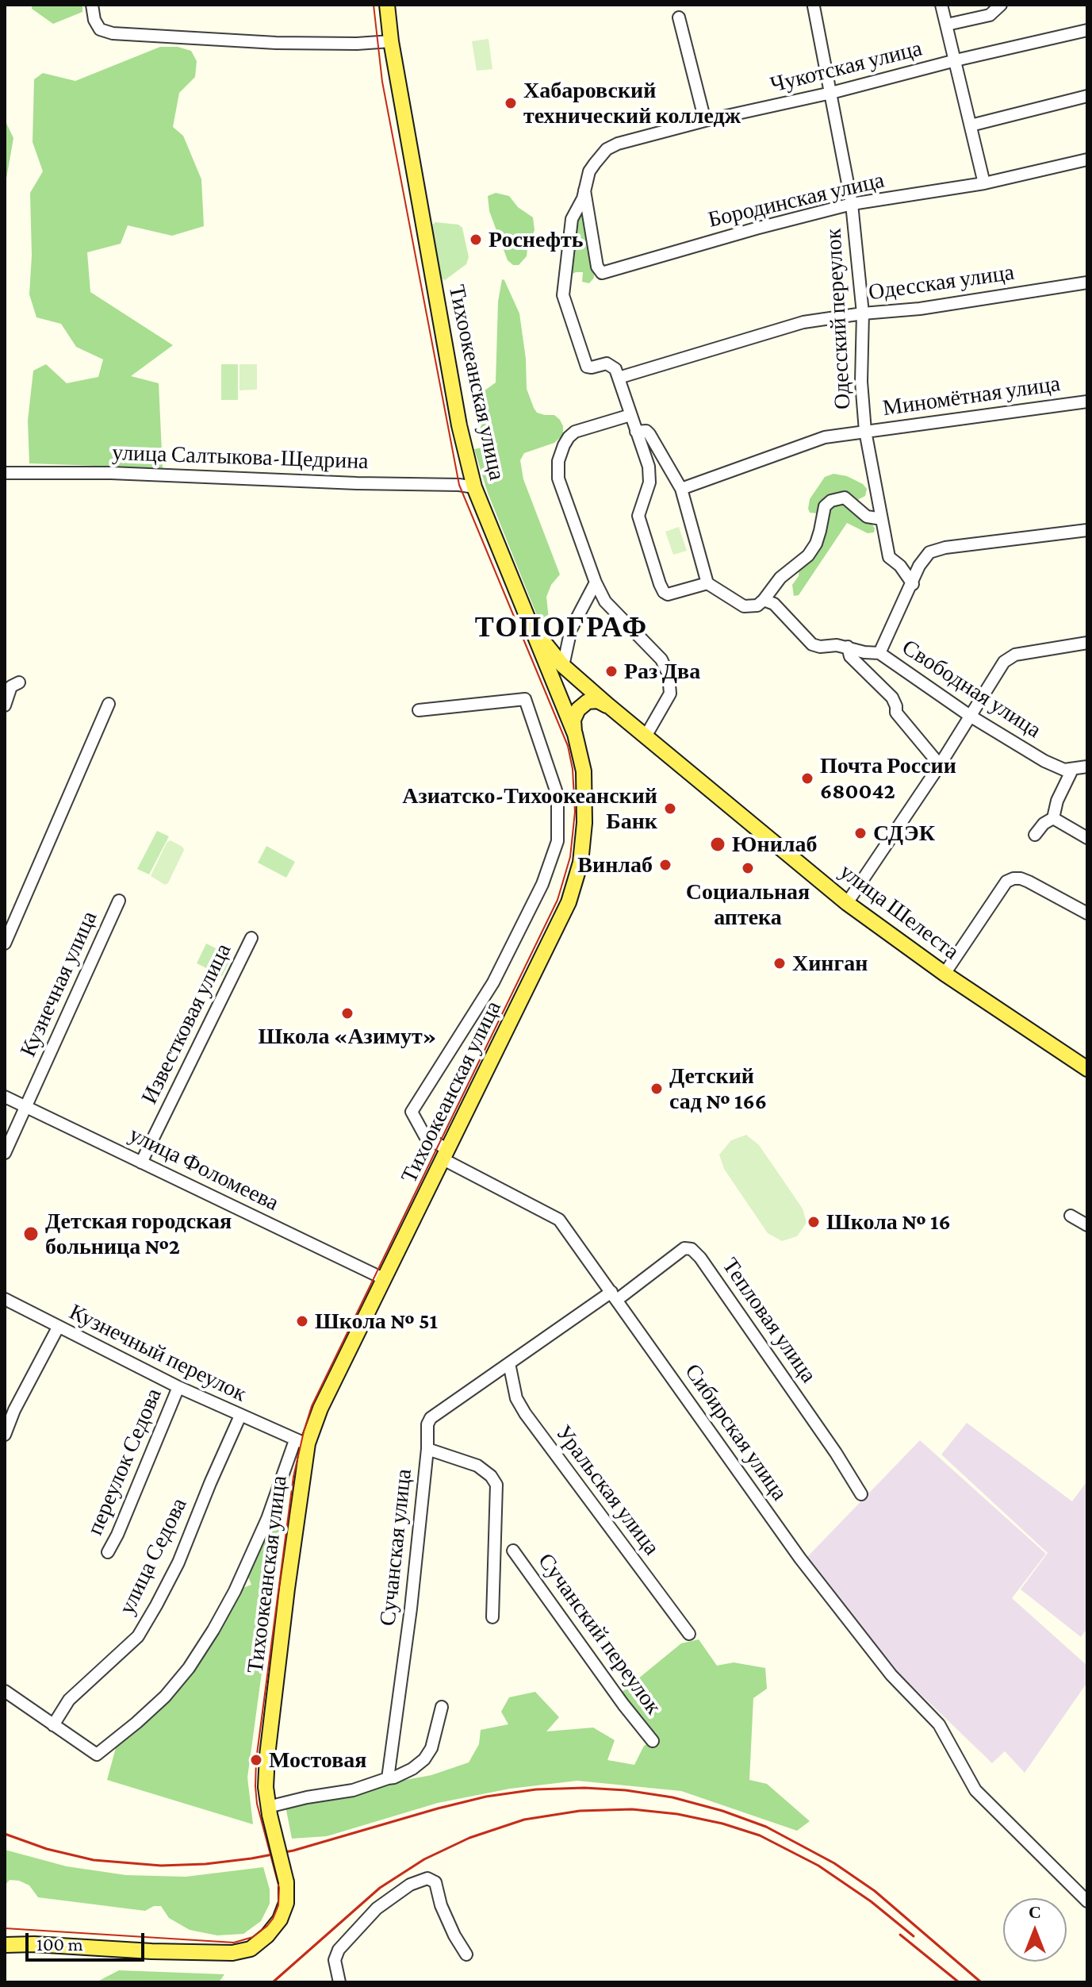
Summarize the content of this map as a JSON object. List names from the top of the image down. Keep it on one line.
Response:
{"streets":{"main road":["Тихоокеанская улица","улица Шелеста"],"street":["Чукотская улица","Бородинская улица","Одесская улица","Одесский переулок","Миномётная улица","улица Салтыкова-Щедрина","Свободная улица","Кузнечная улица","Известковая улица","улица Фоломеева","Тепловая улица","Кузнечный переулок","Сибирская улица","переулок Седова","Уральская улица","Сучанская улица","улица Седова","Сучанский переулок"]},"crossings":[["Чукотская улица","Бородинская улица"],["Чукотская улица","Одесский переулок"],["Бородинская улица","Одесский переулок"],["Одесская улица","Одесский переулок"],["Одесский переулок","Миномётная улица"],["Тихоокеанская улица","улица Салтыкова-Щедрина"],["Тихоокеанская улица","улица Шелеста"],["Тихоокеанская улица","улица Фоломеева"],["Тихоокеанская улица","Кузнечный переулок"],["Тихоокеанская улица","Сибирская улица"],["Кузнечная улица","улица Фоломеева"],["Известковая улица","улица Фоломеева"],["Тепловая улица","Сибирская улица"],["Тепловая улица","Сучанская улица"],["Кузнечный переулок","переулок Седова"],["Кузнечный переулок","улица Седова"],["Сибирская улица","Сучанская улица"],["Уральская улица","Сучанская улица"]],"districts":["ТОПОГРАФ"],"places":["Хабаровский технический колледж","Роснефть","Раз Два","Почта России 680042","Азиатско-Тихоокеанский Банк","СДЭК","Юнилаб","Винлаб","Социальная аптека","Хинган","Школа «Азимут»","Детский сад № 166","Школа № 16","Детская городская больница №2","Школа № 51","Мостовая"],"scale_bar":"100 m","north":"top"}
